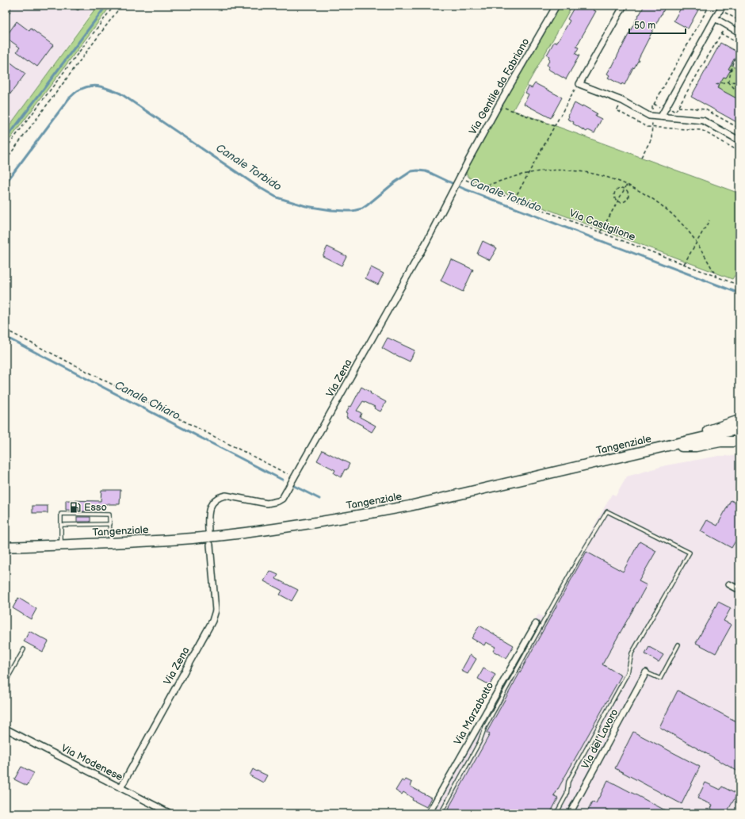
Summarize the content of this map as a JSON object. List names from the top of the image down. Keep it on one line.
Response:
{"streets":{"main road":["Tangenziale"],"street":["Via Gentile da Fabriano","Via Zena","Via Marzabotto","Via del Lavoro","Via Modenese"],"path":["Via Castiglione"]},"crossings":[["Via Gentile da Fabriano","Via Castiglione"],["Via Gentile da Fabriano","Via Zena"],["Via Castiglione","Via Zena"],["Via Zena","Via Modenese"]],"water":["Canale Torbido","Canale Chiaro"],"places":{"fuel station":["Esso"]},"scale_bar":"50 m"}
